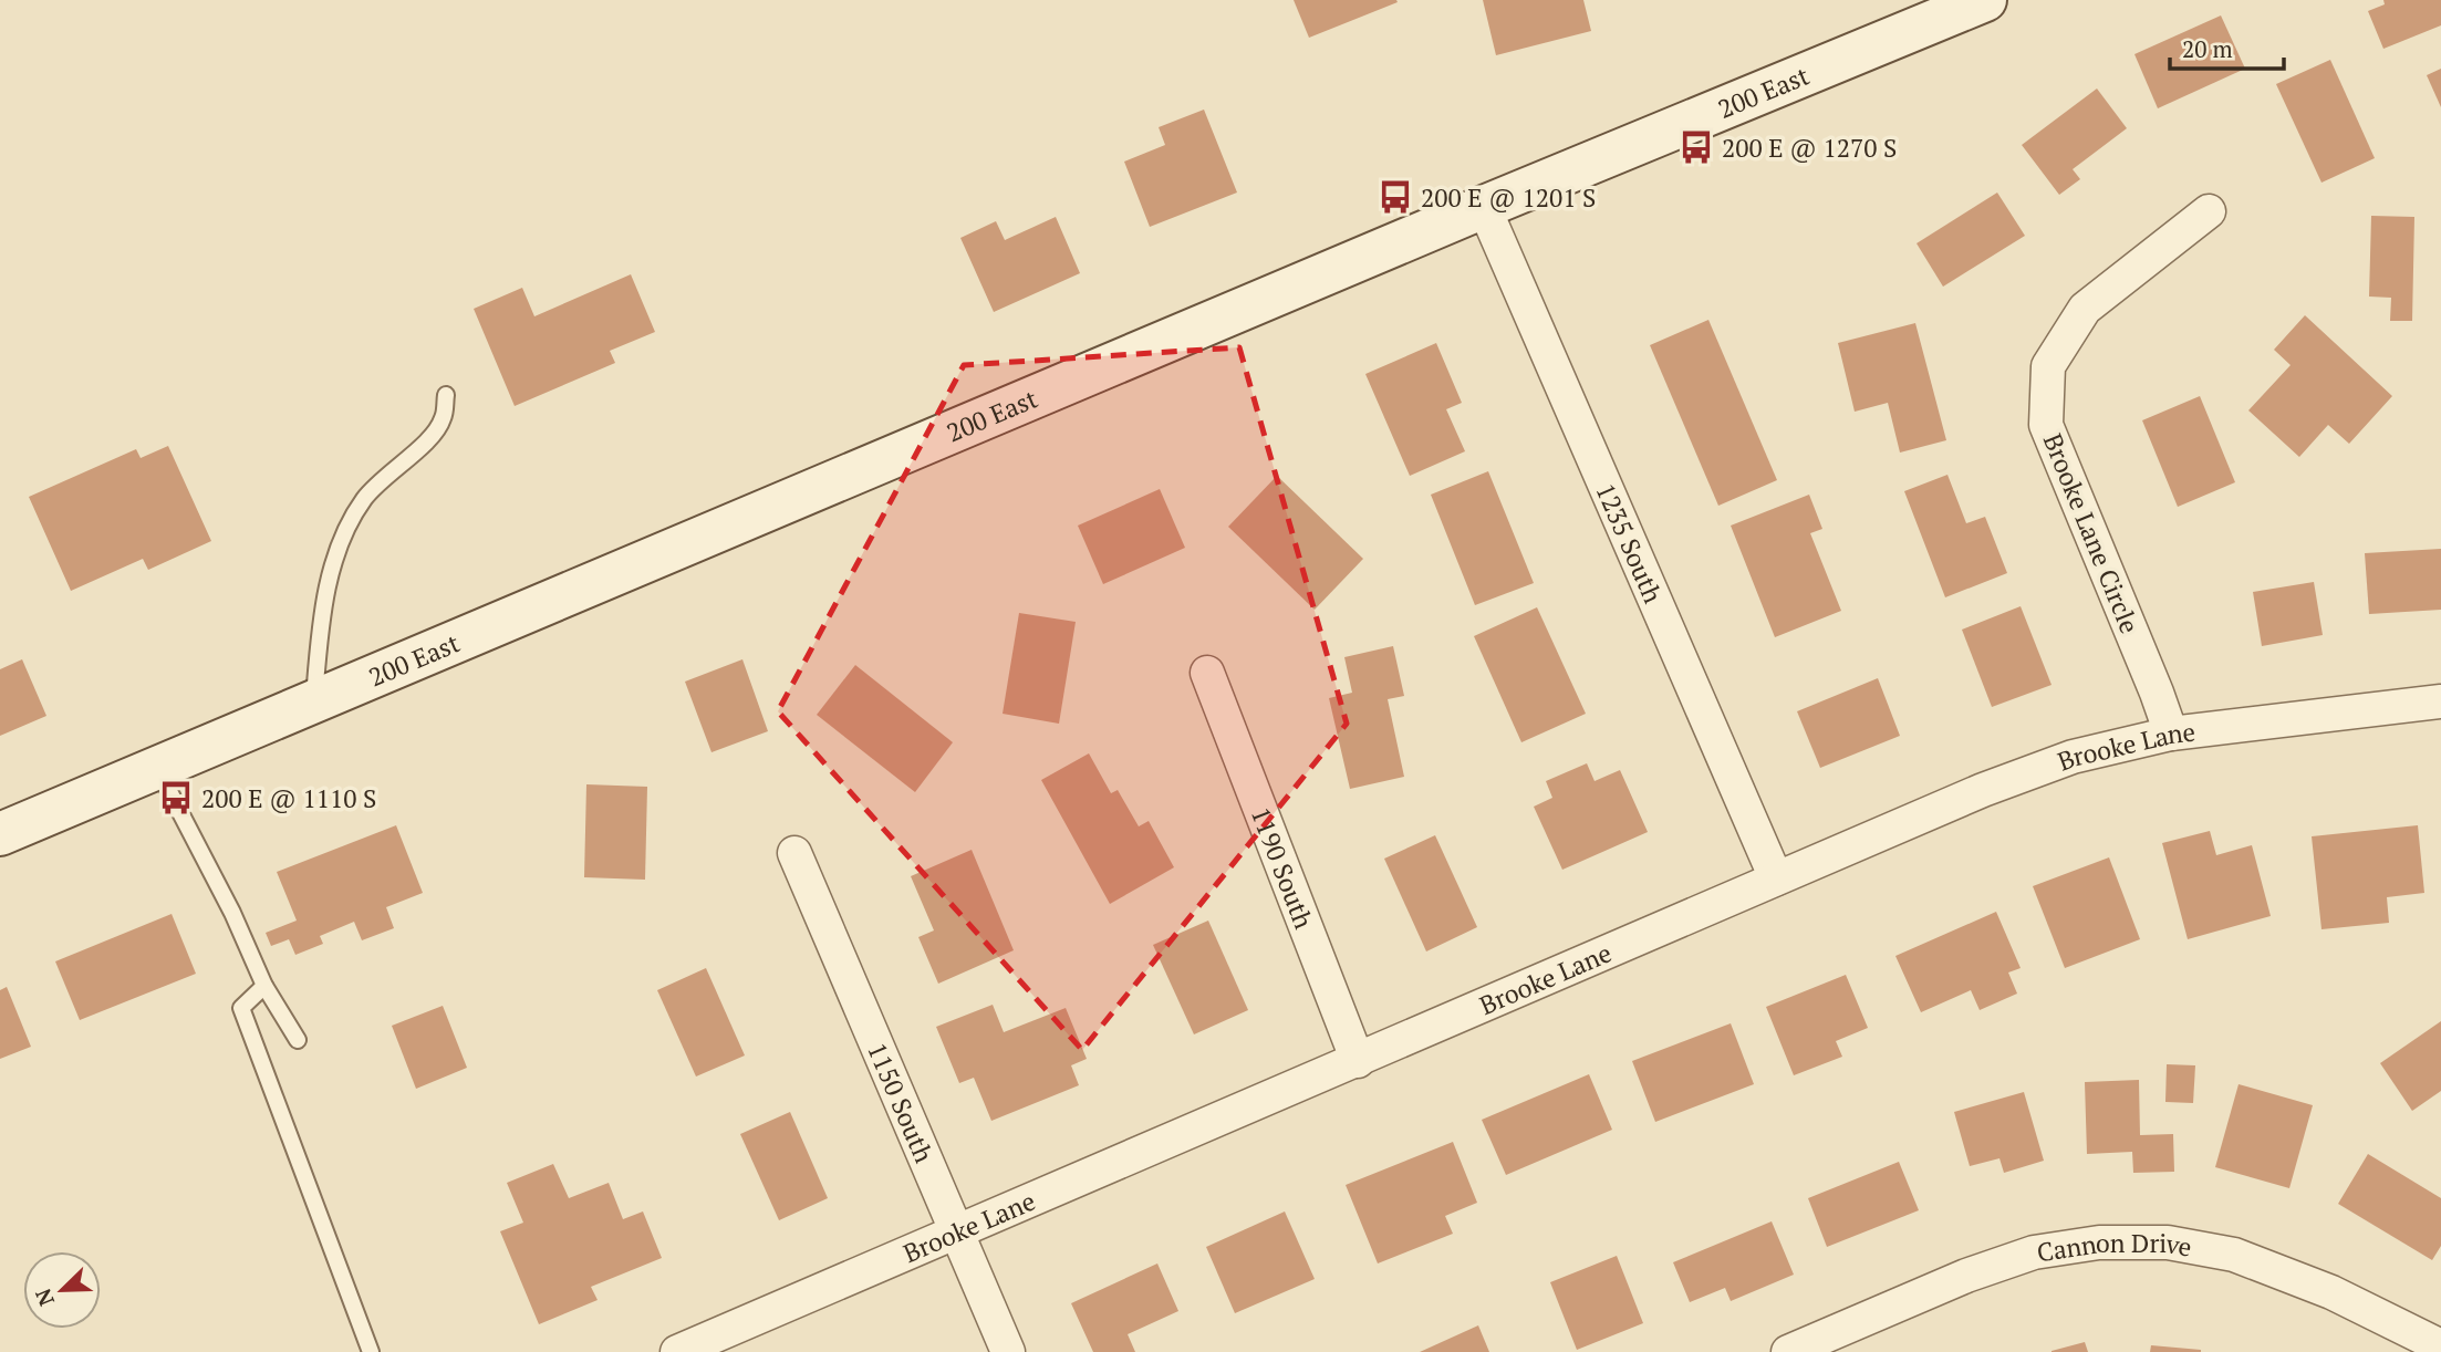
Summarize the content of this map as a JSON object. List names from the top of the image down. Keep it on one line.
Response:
{"streets":{"main road":["200 East"],"street":["Brooke Lane Circle","1235 South","Brooke Lane","1190 South","1150 South","Cannon Drive"]},"crossings":[["200 East","1235 South"],["Brooke Lane Circle","Brooke Lane"],["1235 South","Brooke Lane"],["Brooke Lane","1190 South"],["Brooke Lane","1150 South"]],"places":{"bus stop":["200 E @ 1270 S","200 E @ 1201 S","200 E @ 1110 S"]},"scale_bar":"20 m","north":"bottom left"}
